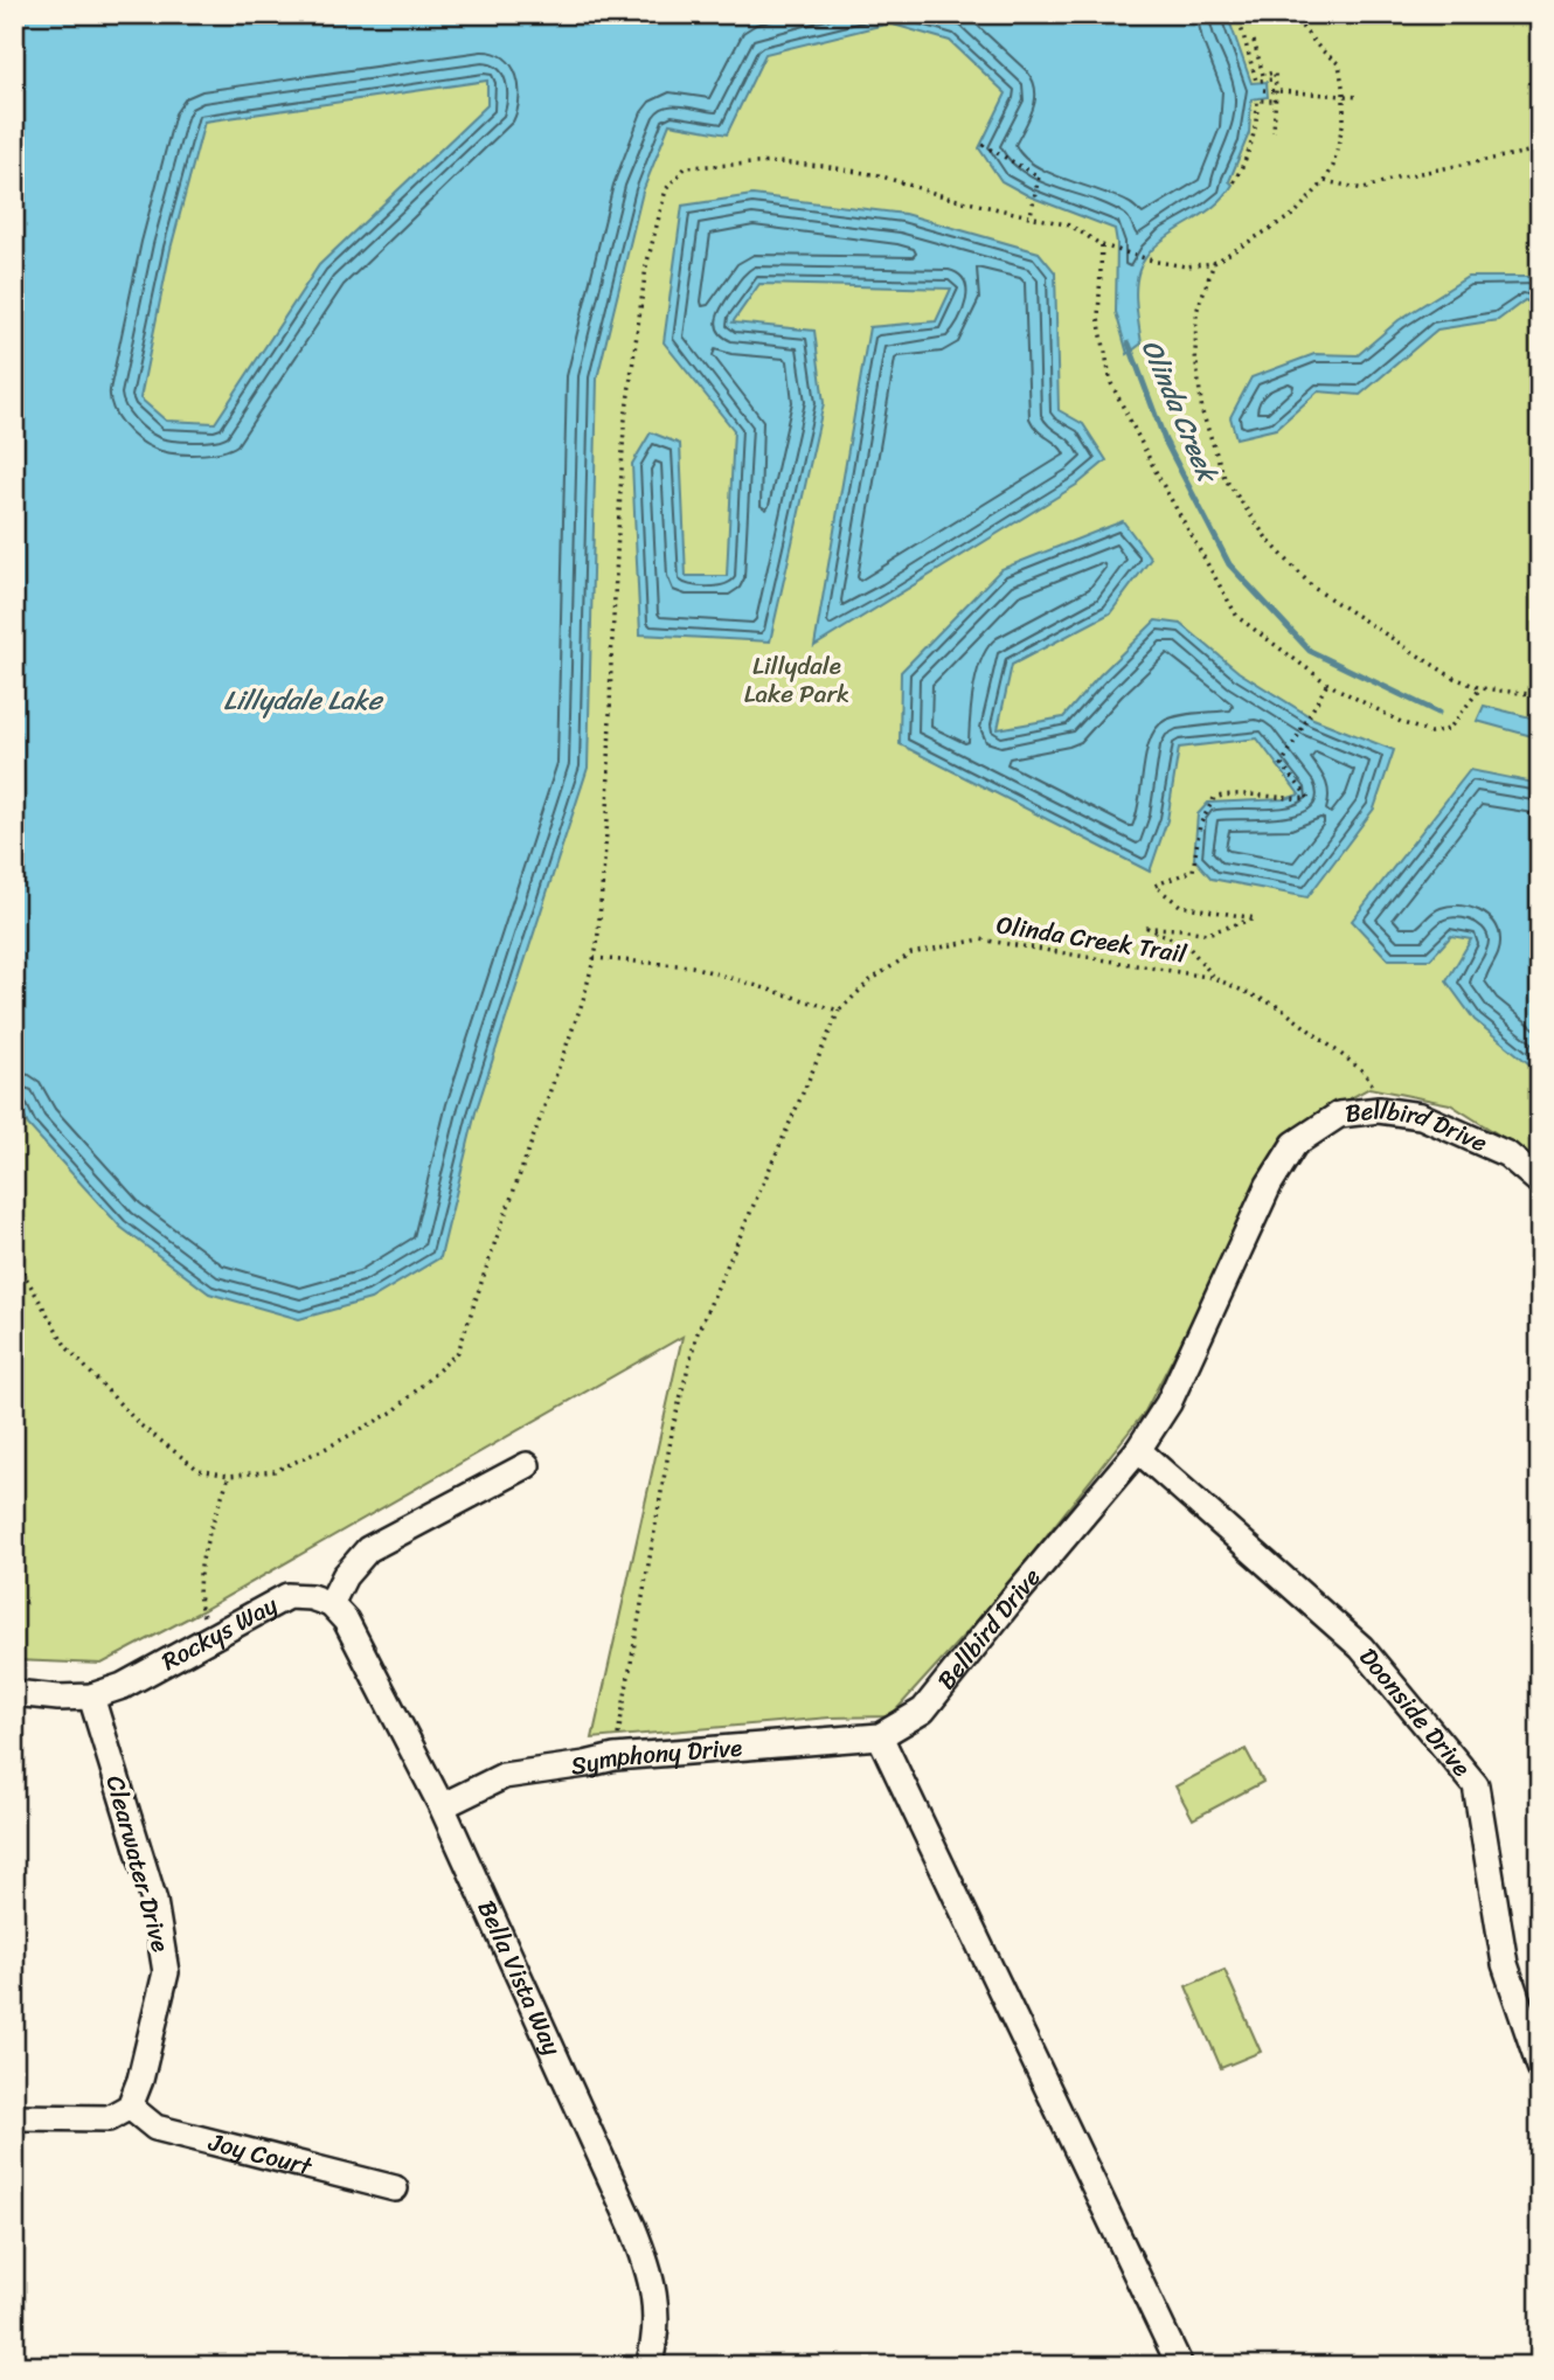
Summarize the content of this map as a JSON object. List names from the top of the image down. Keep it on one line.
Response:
{"streets":{"street":["Bellbird Drive","Rockys Way","Doonside Drive","Symphony Drive","Clearwater Drive","Bella Vista Way","Joy Court"],"path":["Olinda Creek Trail"]},"crossings":[["Bellbird Drive","Doonside Drive"],["Bellbird Drive","Symphony Drive"],["Rockys Way","Clearwater Drive"],["Rockys Way","Bella Vista Way"],["Symphony Drive","Bella Vista Way"],["Clearwater Drive","Joy Court"]],"water":["Olinda Creek","Lillydale Lake"],"parks":["Lillydale Lake Park"]}
